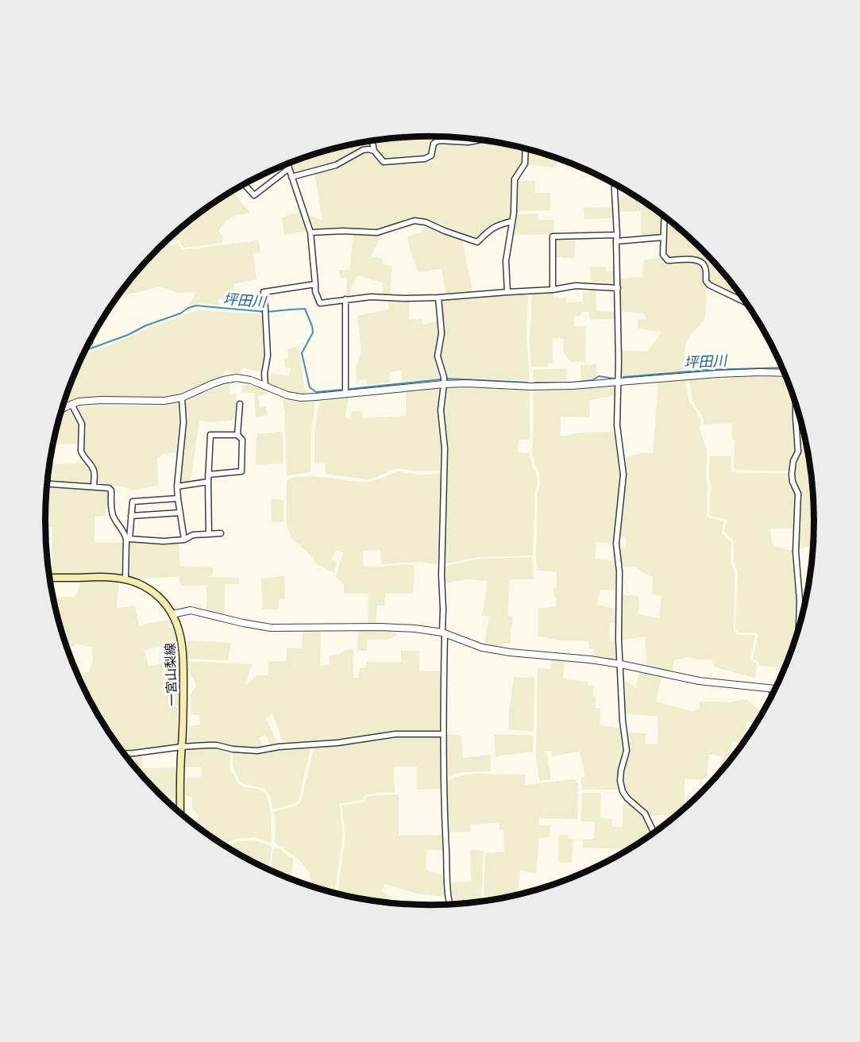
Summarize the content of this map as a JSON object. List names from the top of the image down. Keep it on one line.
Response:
{"streets":{"main road":["一宮山梨線"]},"water":["坪田川"]}
